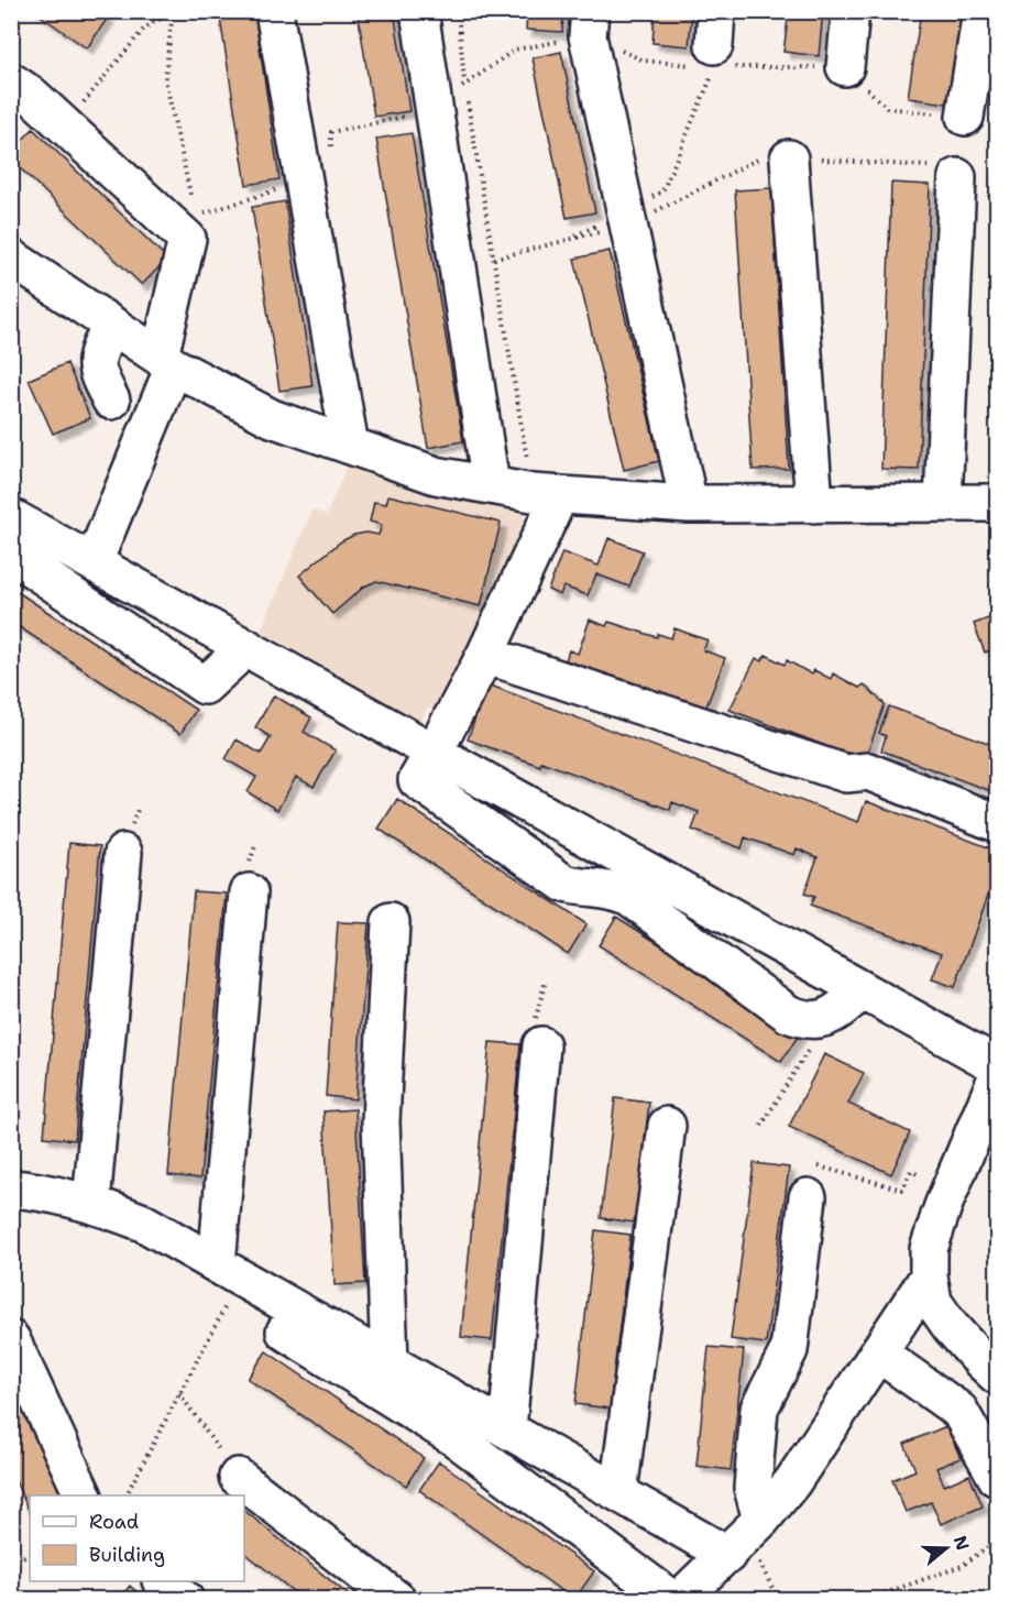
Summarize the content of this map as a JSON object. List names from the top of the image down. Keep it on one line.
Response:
{"legend":["Road","Building"],"north":"right"}
